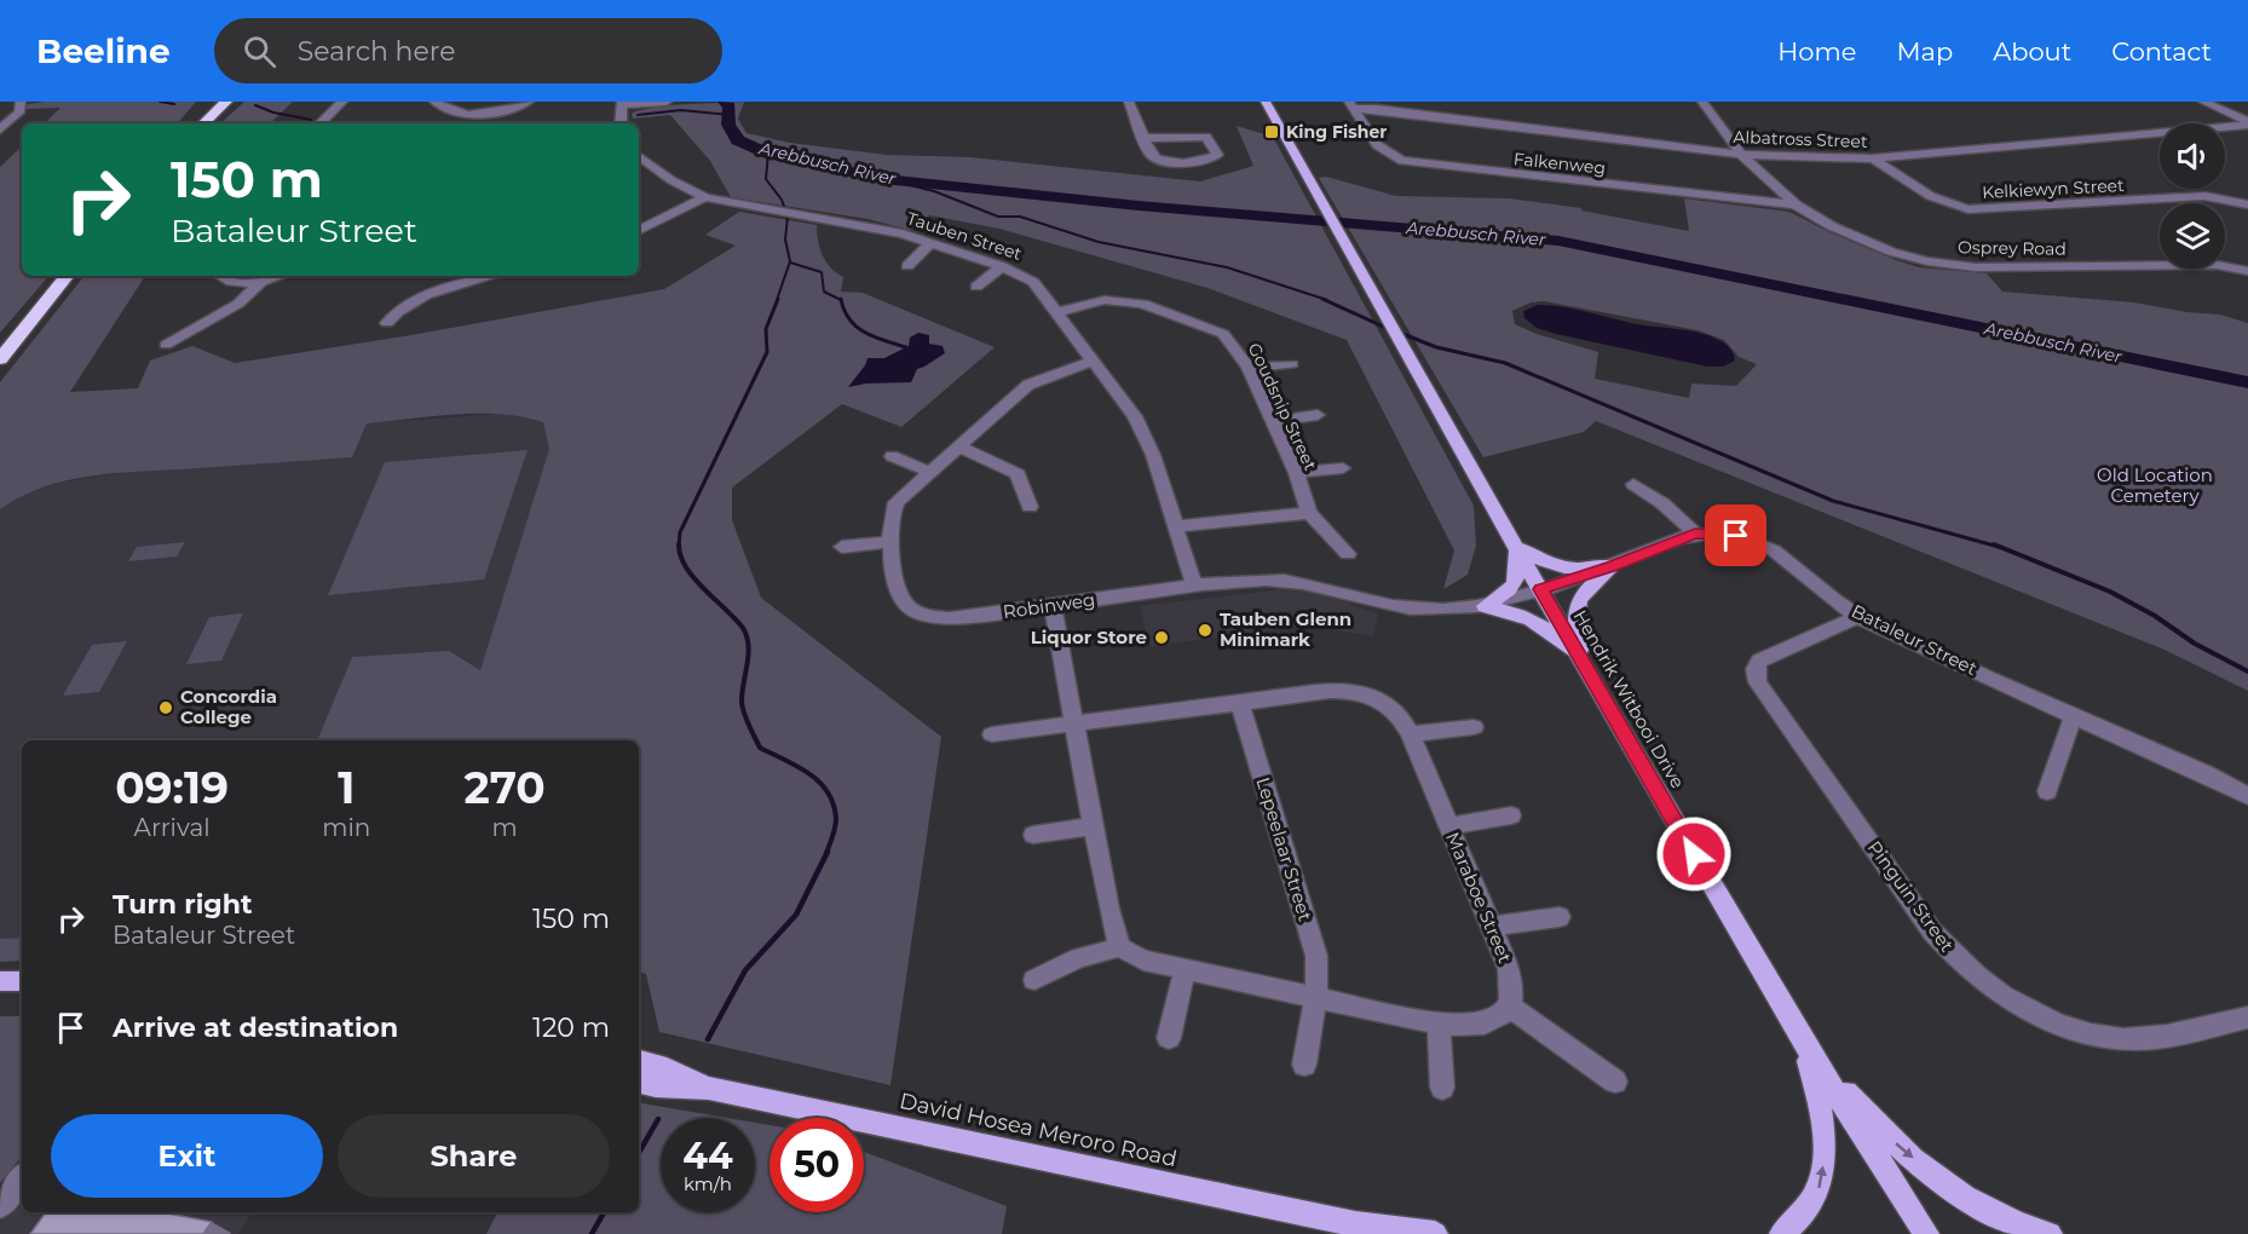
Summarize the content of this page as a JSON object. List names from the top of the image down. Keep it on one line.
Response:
{"streets":{"main road":["Hendrik Witbooi Drive","David Hosea Meroro Road"],"street":["Albatross Street","Falkenweg","Kelkiewyn Street","Tauben Street","Osprey Road","Goudsnip Street","Robinweg","Bataleur Street","Lepeelaar Street","Pinguin Street","Maraboe Street"]},"crossings":[["Albatross Street","Falkenweg"],["Albatross Street","Kelkiewyn Street"],["Albatross Street","Osprey Road"],["Falkenweg","Osprey Road"],["Tauben Street","Goudsnip Street"],["Tauben Street","Robinweg"],["Robinweg","Bataleur Street"],["Robinweg","Hendrik Witbooi Drive"],["Bataleur Street","Hendrik Witbooi Drive"],["Bataleur Street","Pinguin Street"],["Lepeelaar Street","Maraboe Street"]],"water":["Arebbusch River"],"parks":["Old Location Cemetery"],"places":{"transit":["King Fisher"],"other":["Tauben Glenn Minimark","Liquor Store","Concordia College"]},"page":{"header":"Beeline","search":"Search here","nav":["Home","Map","About","Contact"],"turn":["150 m","Bataleur Street"],"eta":["09:19","Arrival","1","min","270","m"],"list":[{"name":"Turn right","note":"Bataleur Street","value":"150 m"},{"name":"Arrive at destination","value":"120 m"}],"buttons":["Exit","Share"],"speed":"44 km/h","limit":"50"}}
